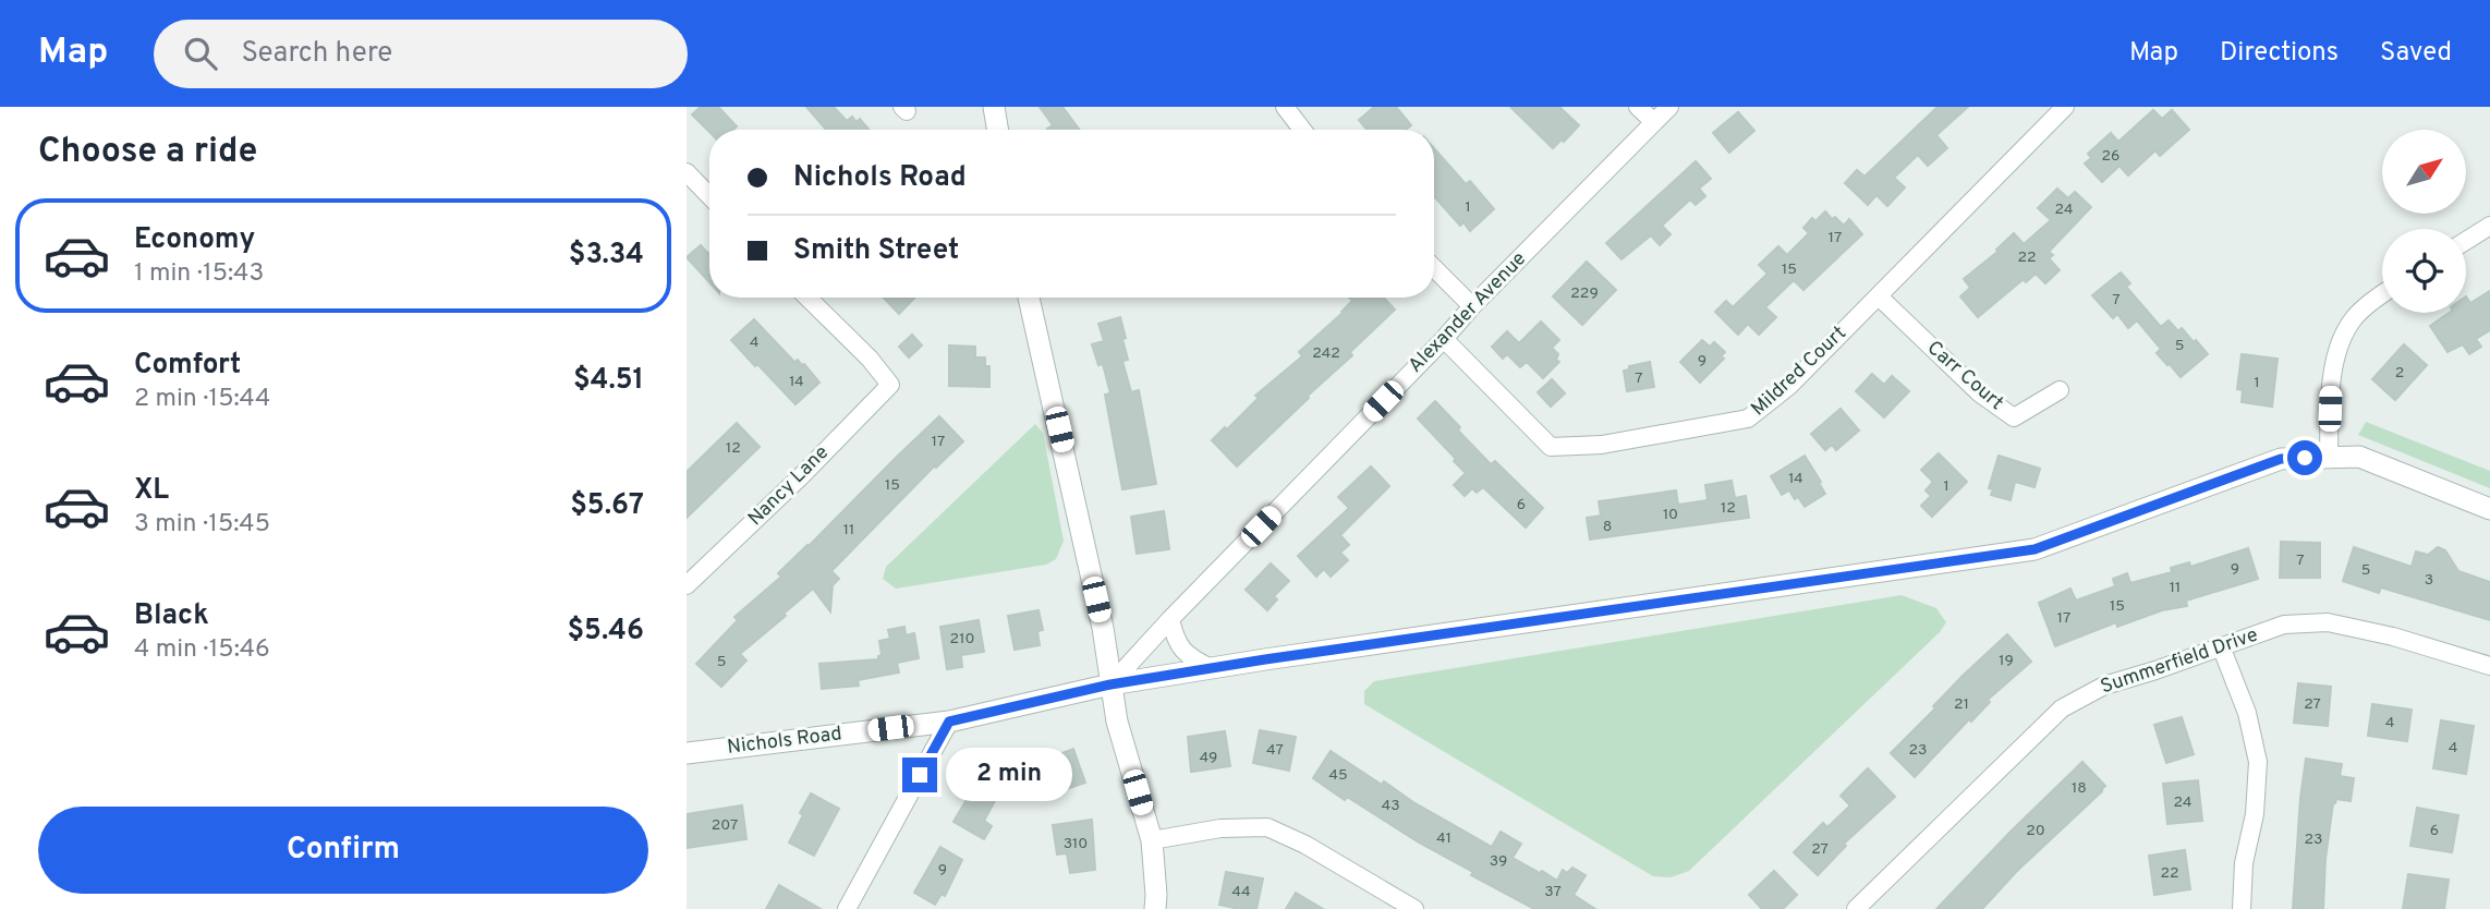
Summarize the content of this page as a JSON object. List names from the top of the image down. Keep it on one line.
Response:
{"streets":{"street":["Alexander Avenue","Mildred Court","Carr Court","Nancy Lane","Summerfield Drive","Nichols Road"]},"crossings":[["Alexander Avenue","Mildred Court"],["Alexander Avenue","Nichols Road"],["Mildred Court","Carr Court"]],"house_numbers":["26","1","24","17","22","15","229","7","4","5","242","9","2","7","14","1","17","12","14","15","1","6","12","10","8","11","7","9","5","3","11","15","17","210","19","5","21","27","4","4","47","23","49","45","18","24","43","207","20","6","41","23","310","27","39","9","22","44","37"],"north":"top right","page":{"header":"Map","search":"Search here","nav":["Map","Directions","Saved"],"heading":"Choose a ride","banner":["Nichols Road","Smith Street"],"list":[{"name":"Economy","note":"1 min · 15:43","value":"$3.34"},{"name":"Comfort","note":"2 min · 15:44","value":"$4.51"},{"name":"XL","note":"3 min · 15:45","value":"$5.67"},{"name":"Black","note":"4 min · 15:46","value":"$5.46"}],"bubble":"2 min","buttons":"Confirm"}}
